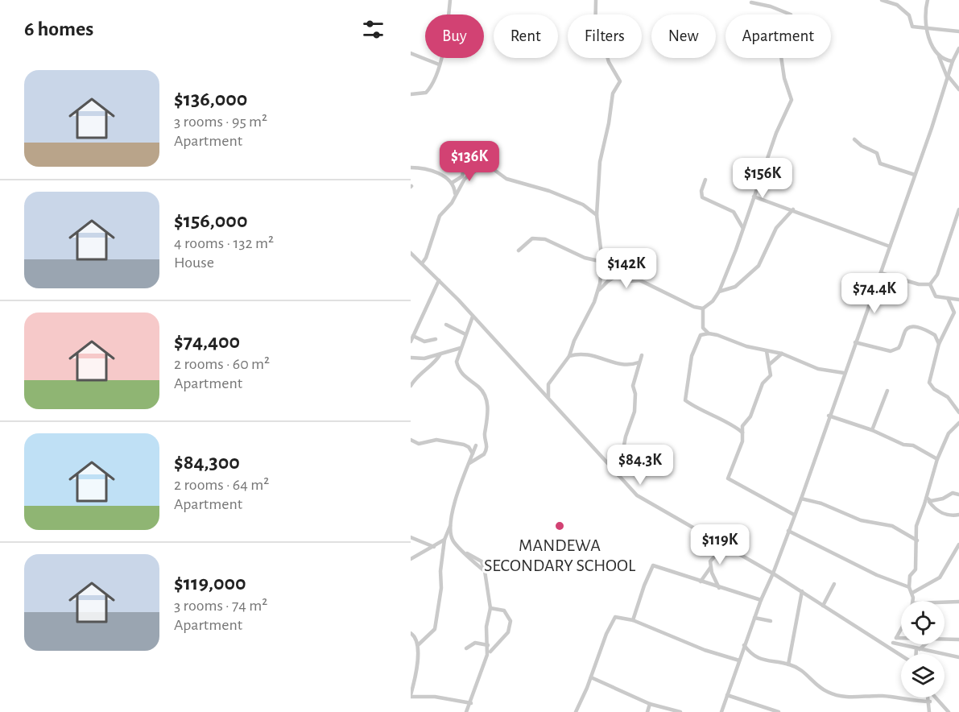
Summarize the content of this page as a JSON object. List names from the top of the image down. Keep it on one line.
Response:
{"places":["MANDEWA SECONDARY SCHOOL"],"page":{"heading":"6 homes","chip":["Buy","Rent","Filters","New","Apartment"],"list":[{"name":"$136,000","note":"3 rooms · 95 m² · Apartment"},{"name":"$156,000","note":"4 rooms · 132 m² · House"},{"name":"$74,400","note":"2 rooms · 60 m² · Apartment"},{"name":"$84,300","note":"2 rooms · 64 m² · Apartment"},{"name":"$119,000","note":"3 rooms · 74 m² · Apartment"}],"price":["$136K","$156K","$142K","$74.4K","$84.3K","$119K"]}}
